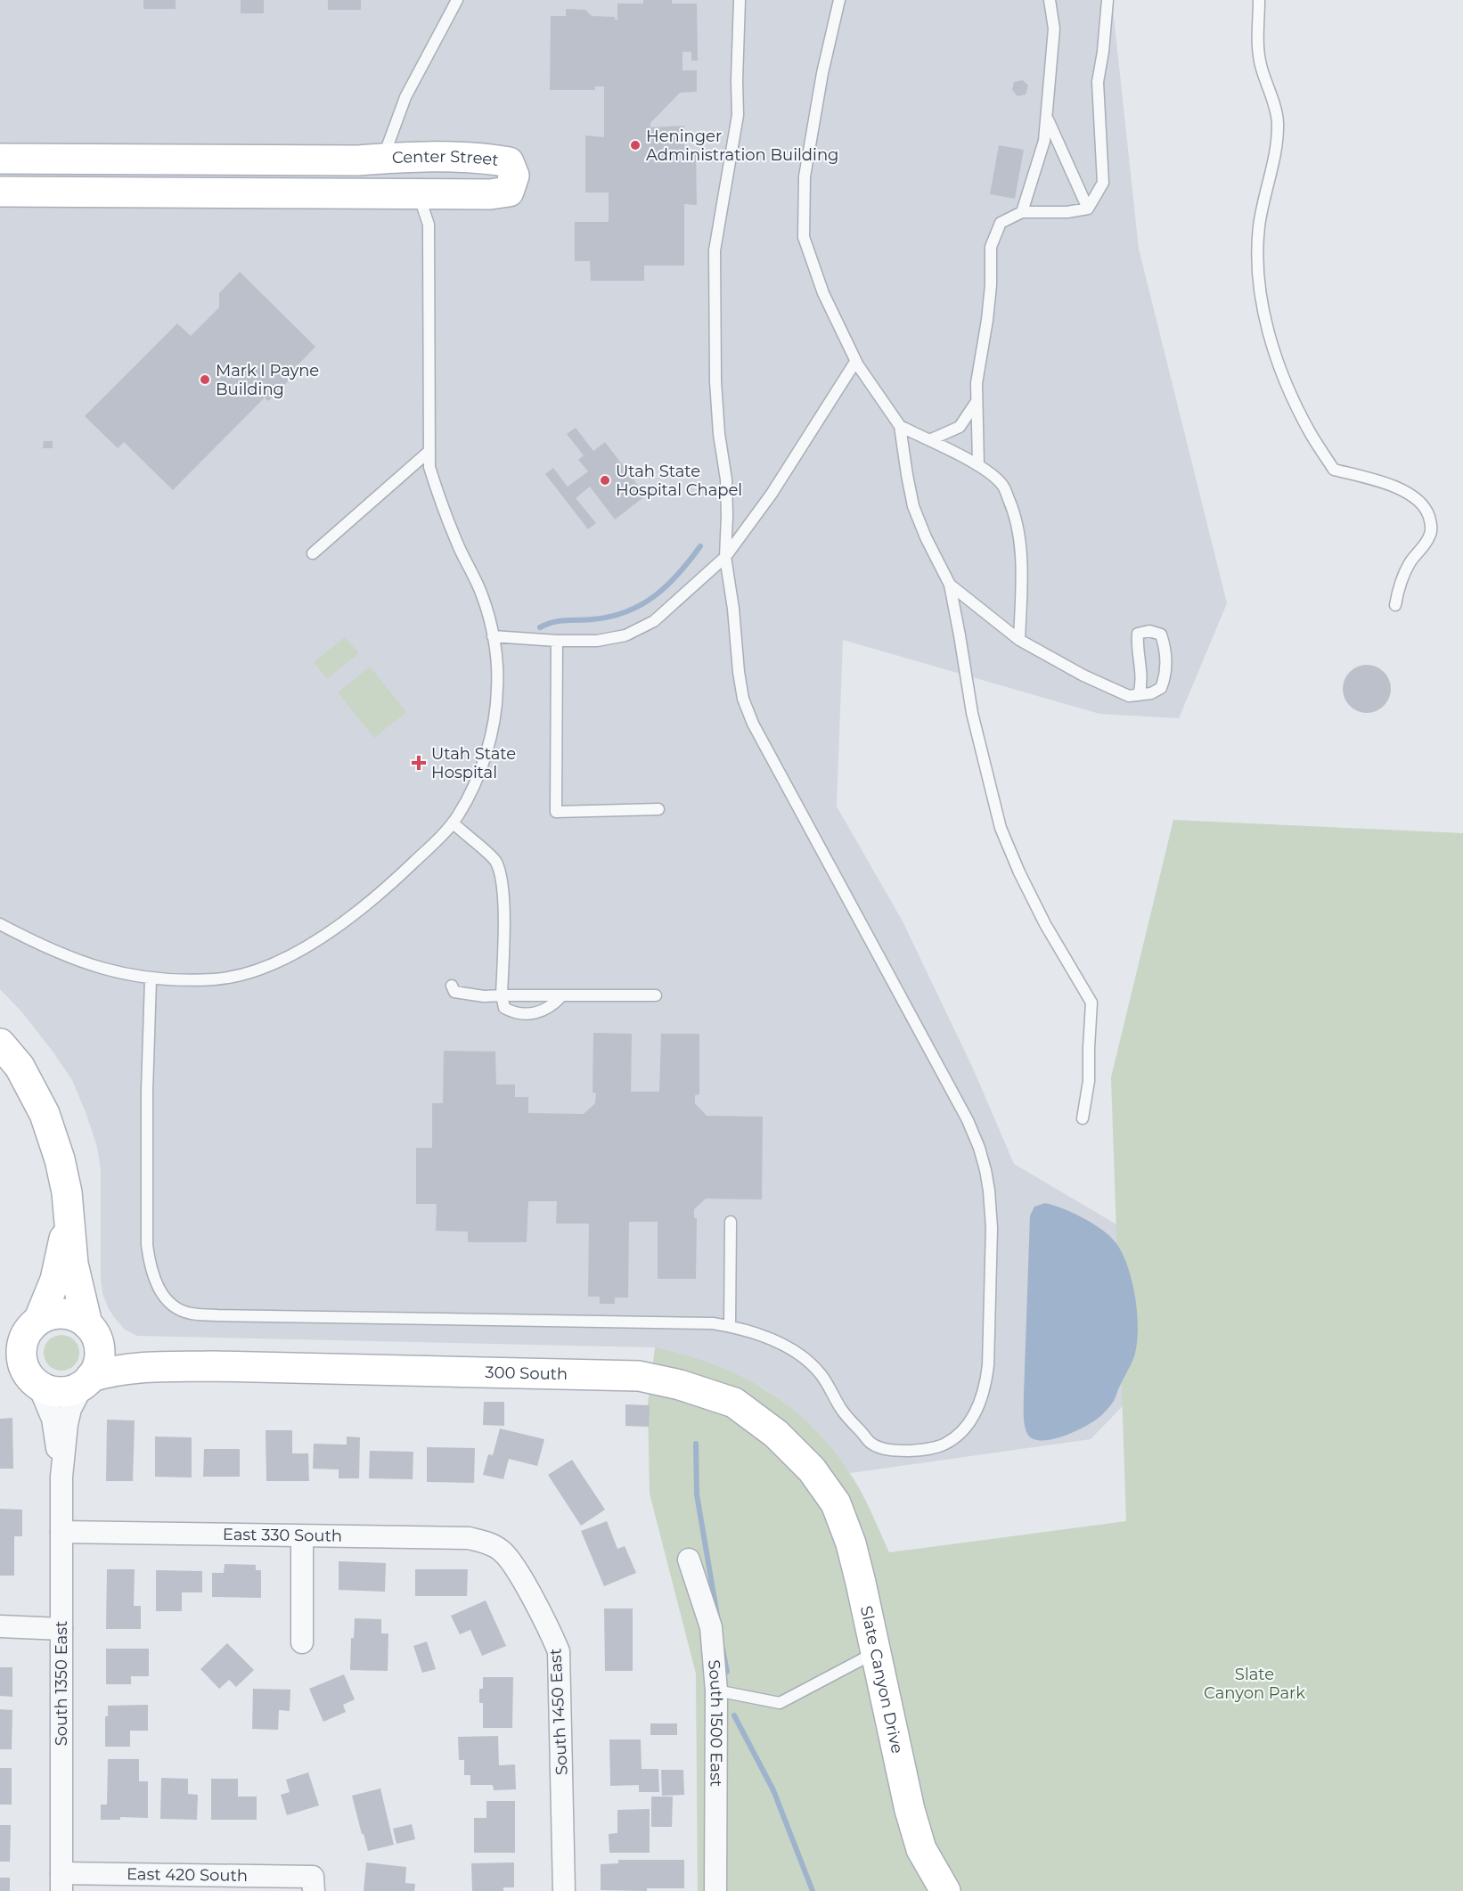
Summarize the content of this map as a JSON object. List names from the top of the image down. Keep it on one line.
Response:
{"streets":{"street":["Center Street","300 South","East 330 South","Slate Canyon Drive","South 1350 East","South 1450 East","South 1500 East","East 420 South"]},"crossings":[["300 South","Slate Canyon Drive"],["300 South","South 1350 East"],["East 330 South","South 1350 East"],["East 330 South","South 1450 East"],["South 1350 East","East 420 South"]],"parks":["Slate Canyon Park"],"places":{"other":["Heninger Administration Building","Mark I Payne Building","Utah State Hospital Chapel"],"health":["Utah State Hospital"]}}
